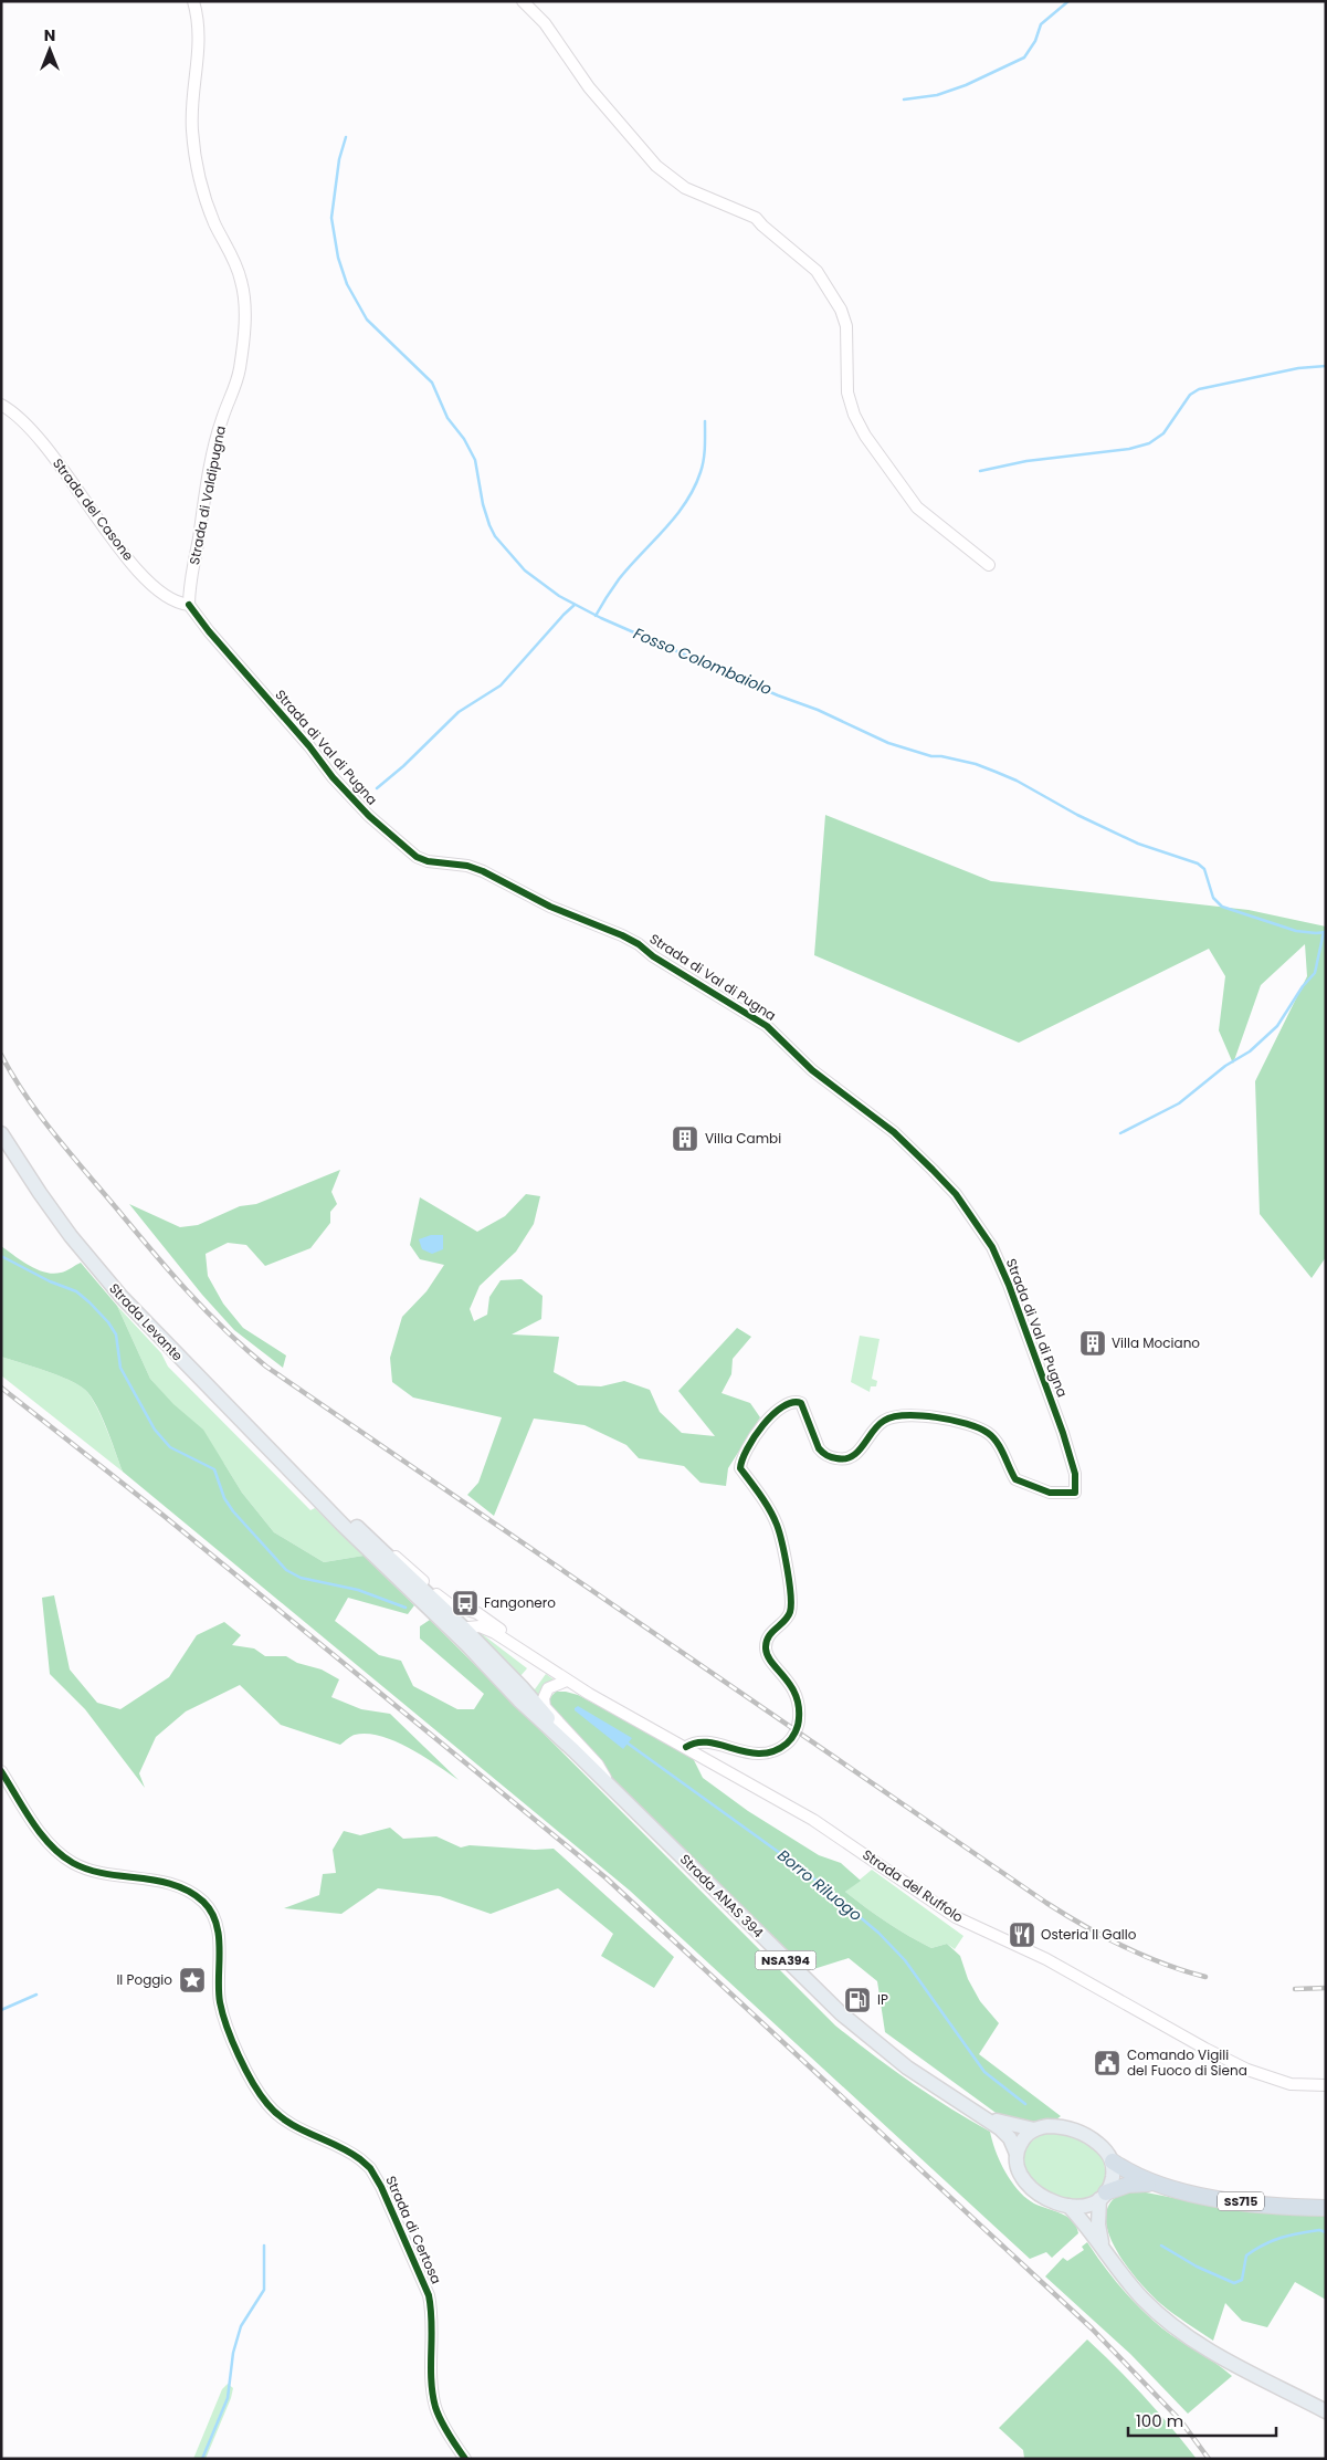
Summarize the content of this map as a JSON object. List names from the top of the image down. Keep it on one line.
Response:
{"streets":{"highway":["SS715"],"main road":["Strada Levante","Strada ANAS 394","NSA394"],"street":["Strada di Valdipugna","Strada del Casone","Strada di Val di Pugna","Strada del Ruffolo","Strada di Certosa"]},"crossings":[["Strada di Valdipugna","Strada del Casone"],["Strada di Valdipugna","Strada di Val di Pugna"],["Strada del Casone","Strada di Val di Pugna"],["Strada di Val di Pugna","Strada del Ruffolo"],["Strada Levante","Strada del Ruffolo"],["Strada Levante","Strada ANAS 394"],["Strada del Ruffolo","Strada ANAS 394"],["Strada ANAS 394","SS715"]],"water":["Fosso Colombaiolo","Borro Riluogo"],"places":{"building":["Villa Cambi","Villa Mociano"],"bus stop":["Fangonero"],"restaurant":["Osteria Il Gallo"],"place":["Il Poggio"],"fuel station":["IP"],"public building":["Comando Vigili del Fuoco di Siena"]},"scale_bar":"100 m","north":"top"}
